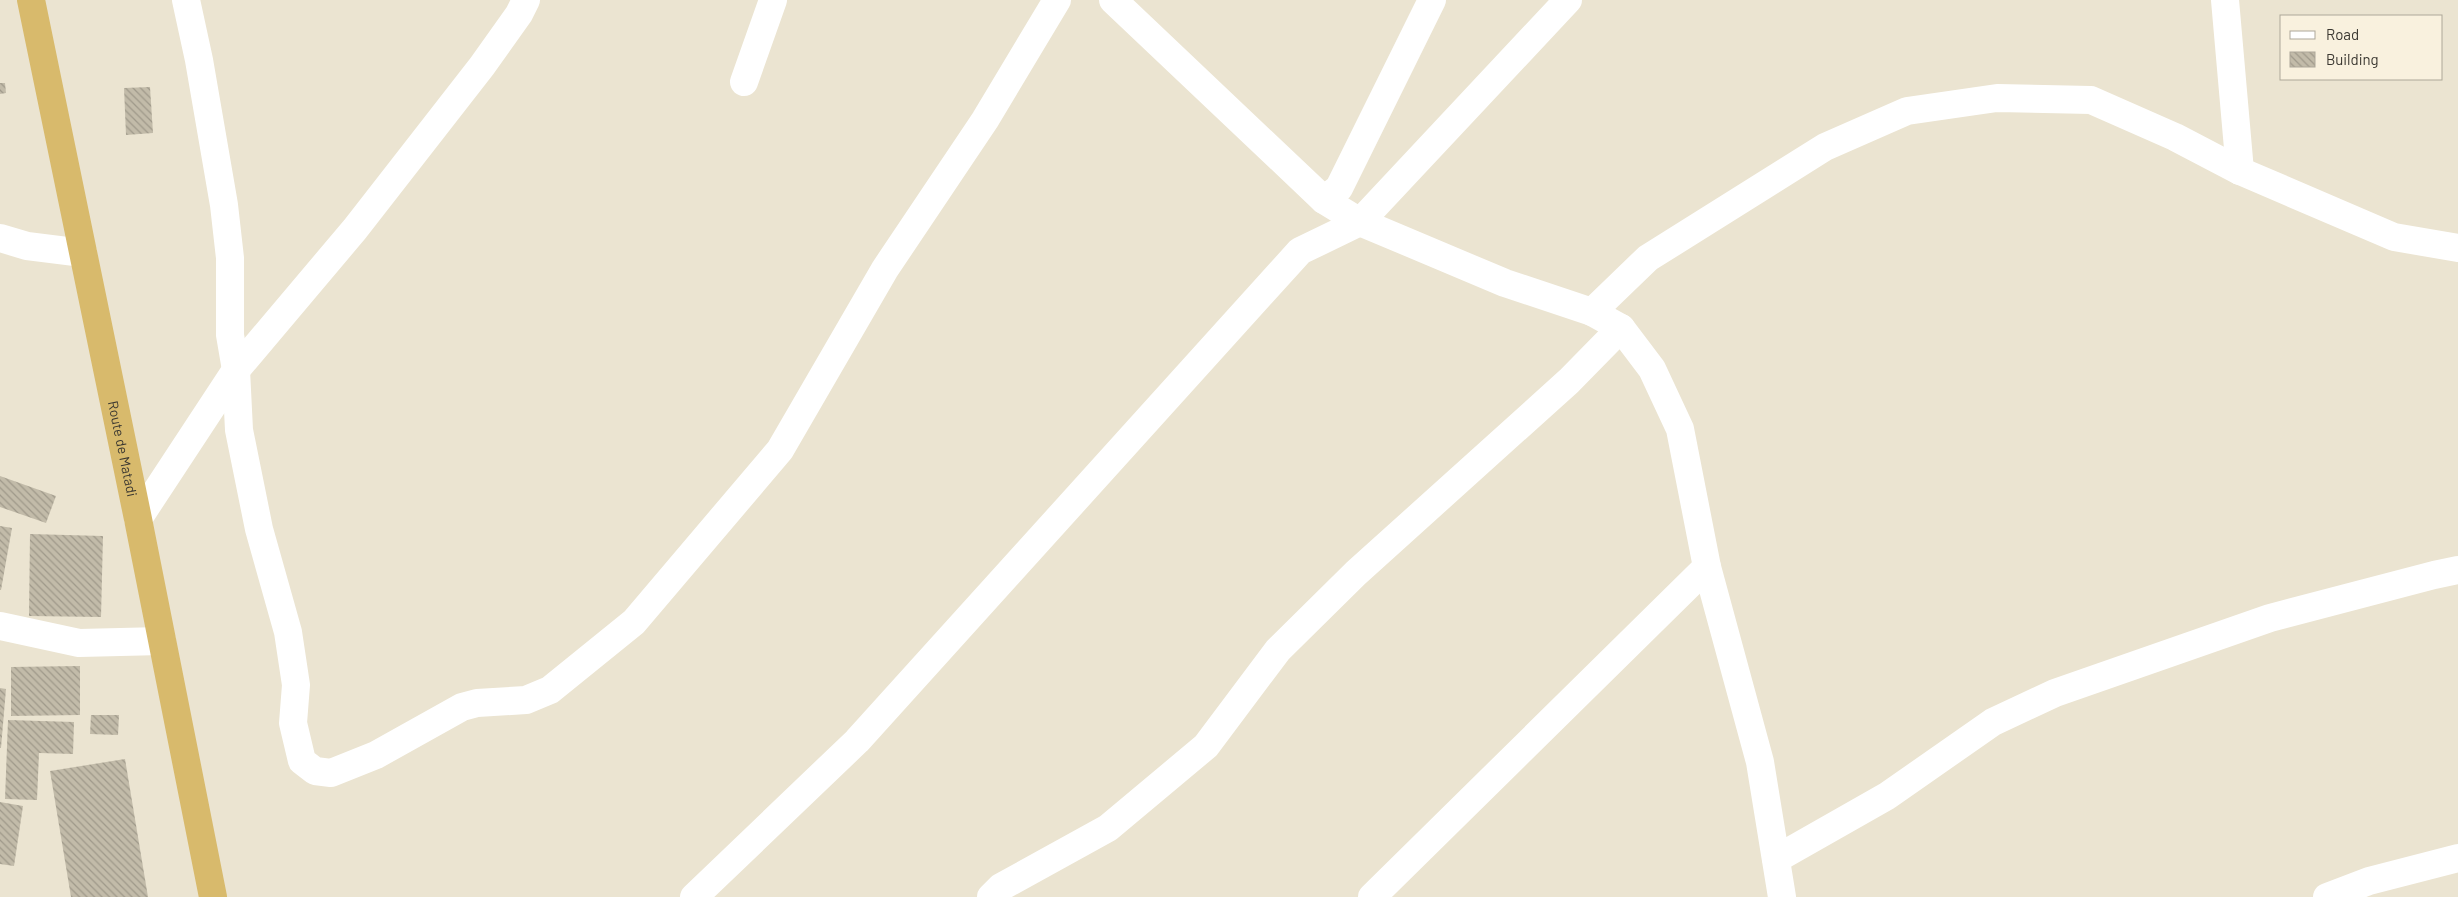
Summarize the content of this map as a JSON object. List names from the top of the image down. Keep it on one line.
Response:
{"streets":{"highway":["Route de Matadi"]},"legend":["Road","Building"]}
